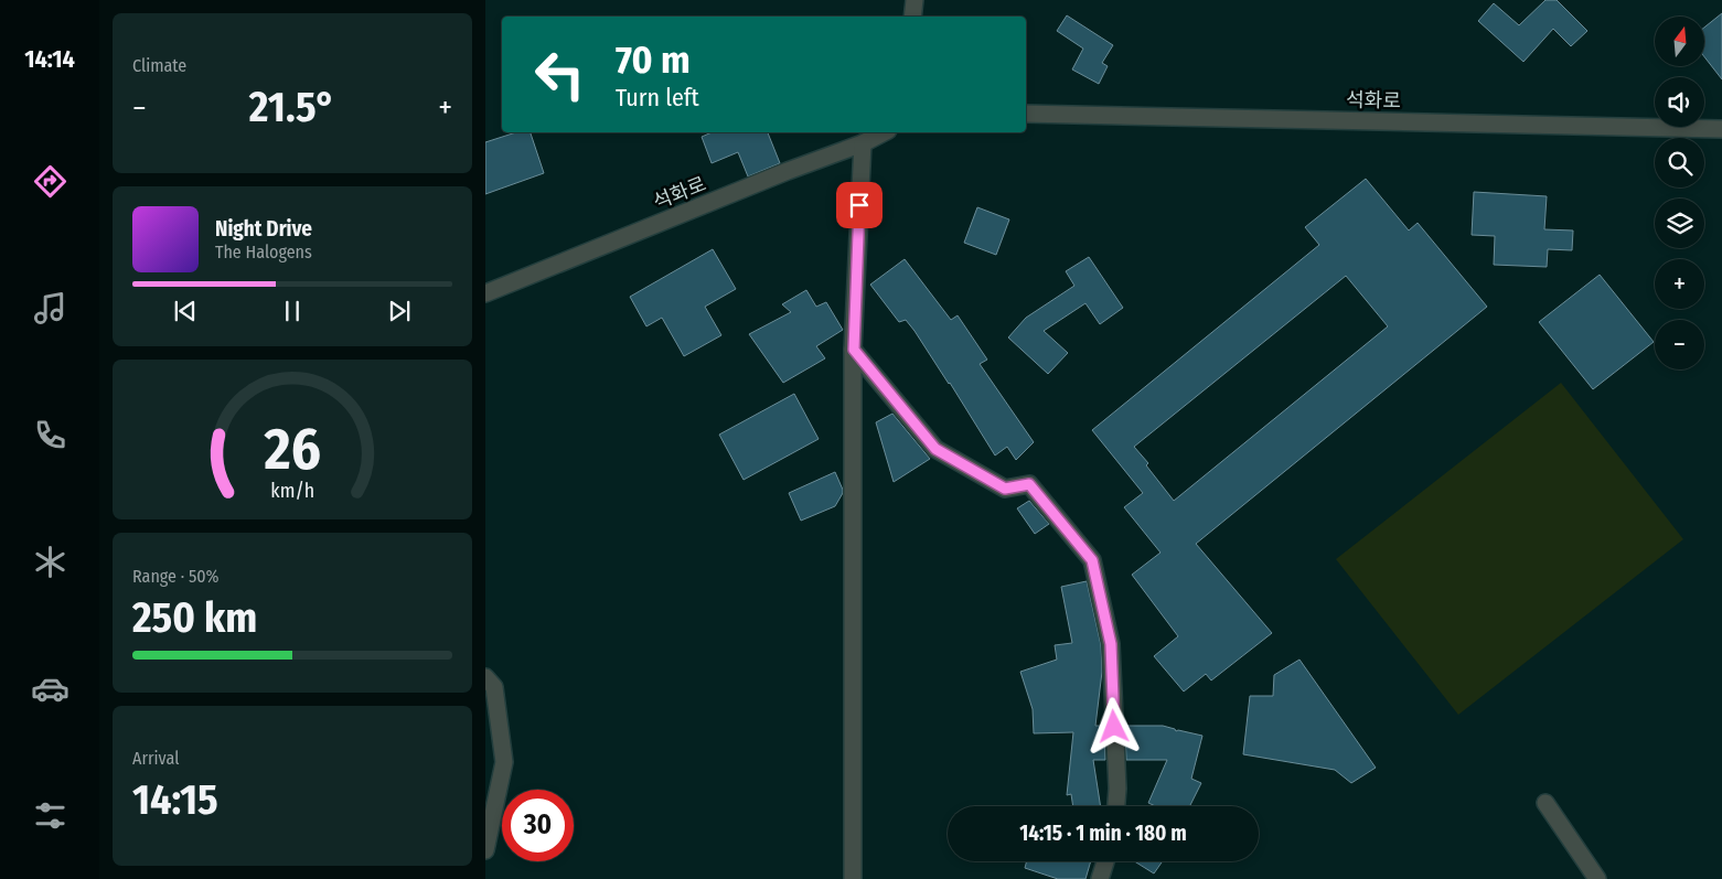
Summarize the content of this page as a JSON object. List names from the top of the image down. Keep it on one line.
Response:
{"streets":{"street":["석화로"]},"north":"top","page":{"tabs":"14:14","tile":["Climate",["Range · 50%","250 km"],["Arrival","14:15"]],"map_buttons":["+","−"],"turn":["70 m","Turn left"],"heat":["−","21.5°","+"],"song":["Night Drive","The Halogens"],"limit":"30","trip":"14:15 · 1 min · 180 m","gauge":["26","km/h"]}}
